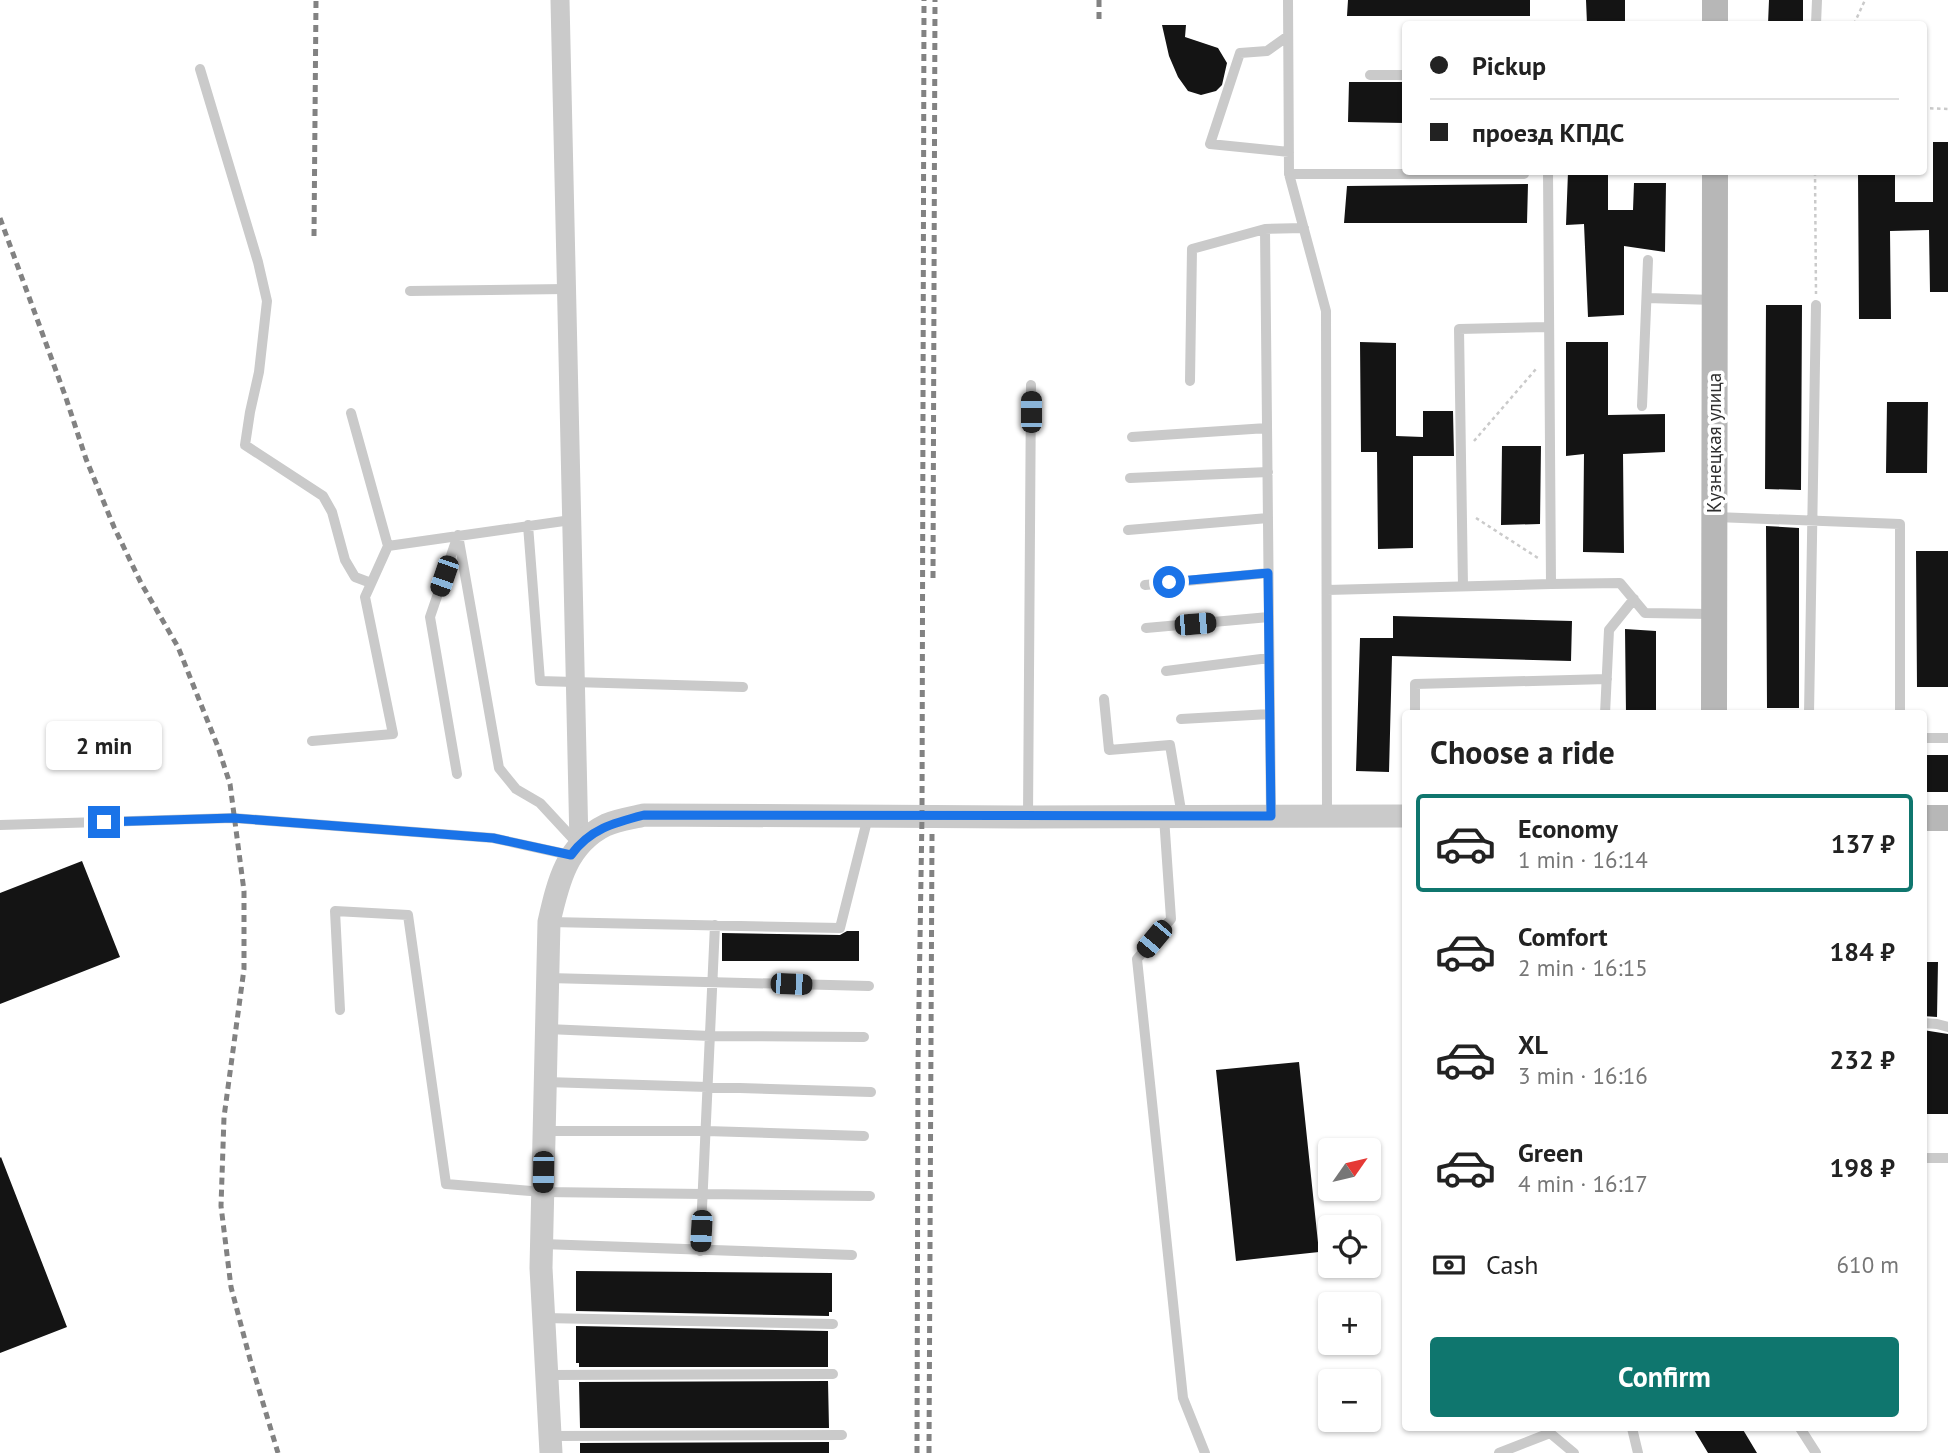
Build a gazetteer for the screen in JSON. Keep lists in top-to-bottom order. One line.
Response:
{"streets":{"main road":["Кузнецкая улица"]},"north":"top right","page":{"banner":["Pickup","проезд КПДС"],"heading":"Choose a ride","bubble":"2 min","list":[{"name":"Economy","note":"1 min · 16:14","value":"137 ₽"},{"name":"Comfort","note":"2 min · 16:15","value":"184 ₽"},{"name":"XL","note":"3 min · 16:16","value":"232 ₽"},{"name":"Green","note":"4 min · 16:17","value":"198 ₽"}],"map_buttons":["+","−"],"pay":["Cash","610 m"],"buttons":"Confirm"}}
